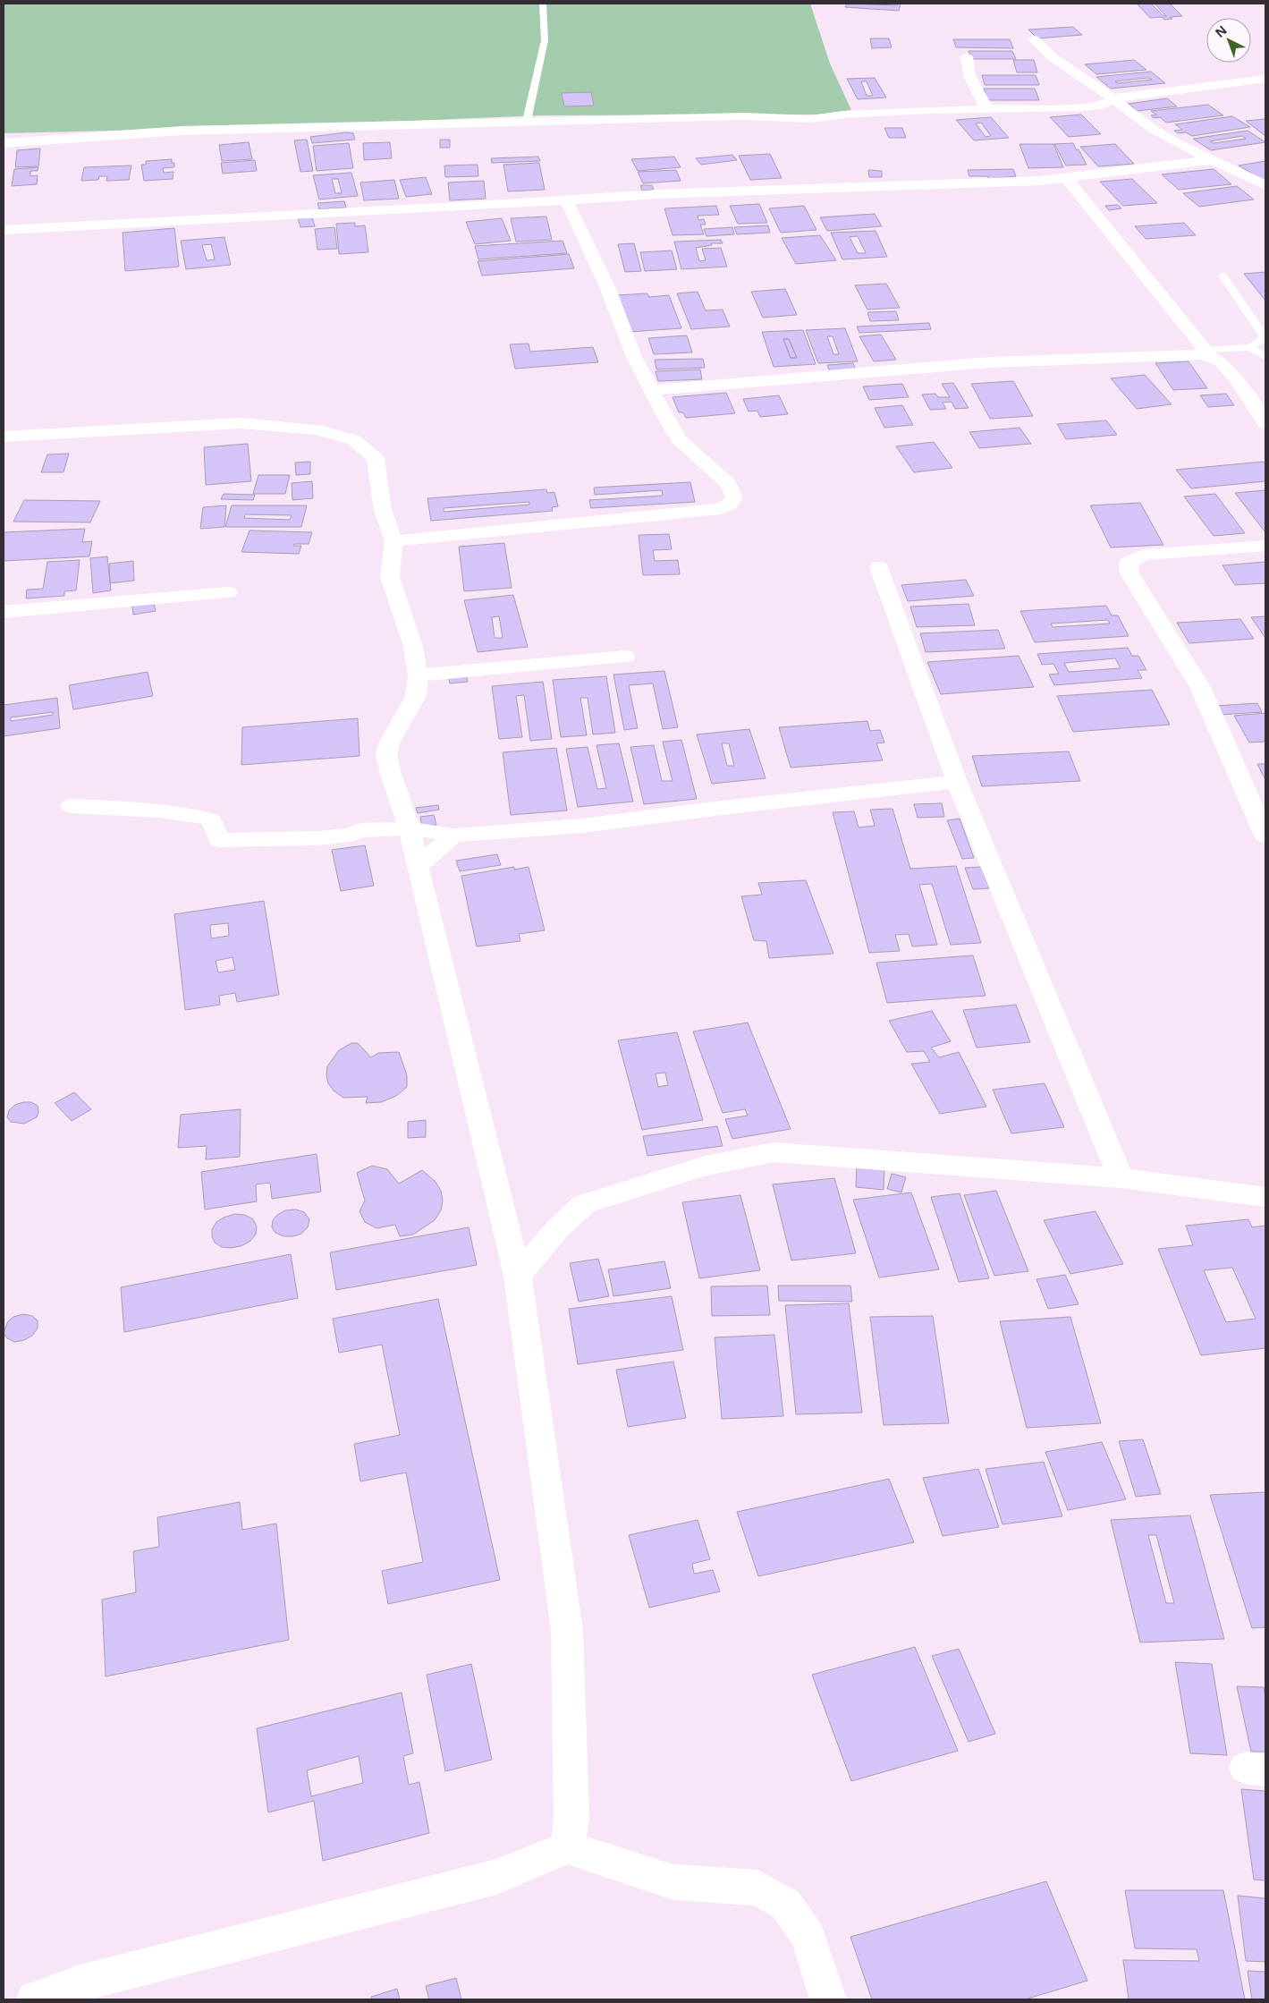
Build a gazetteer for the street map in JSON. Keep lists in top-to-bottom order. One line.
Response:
{"north":"top left"}
